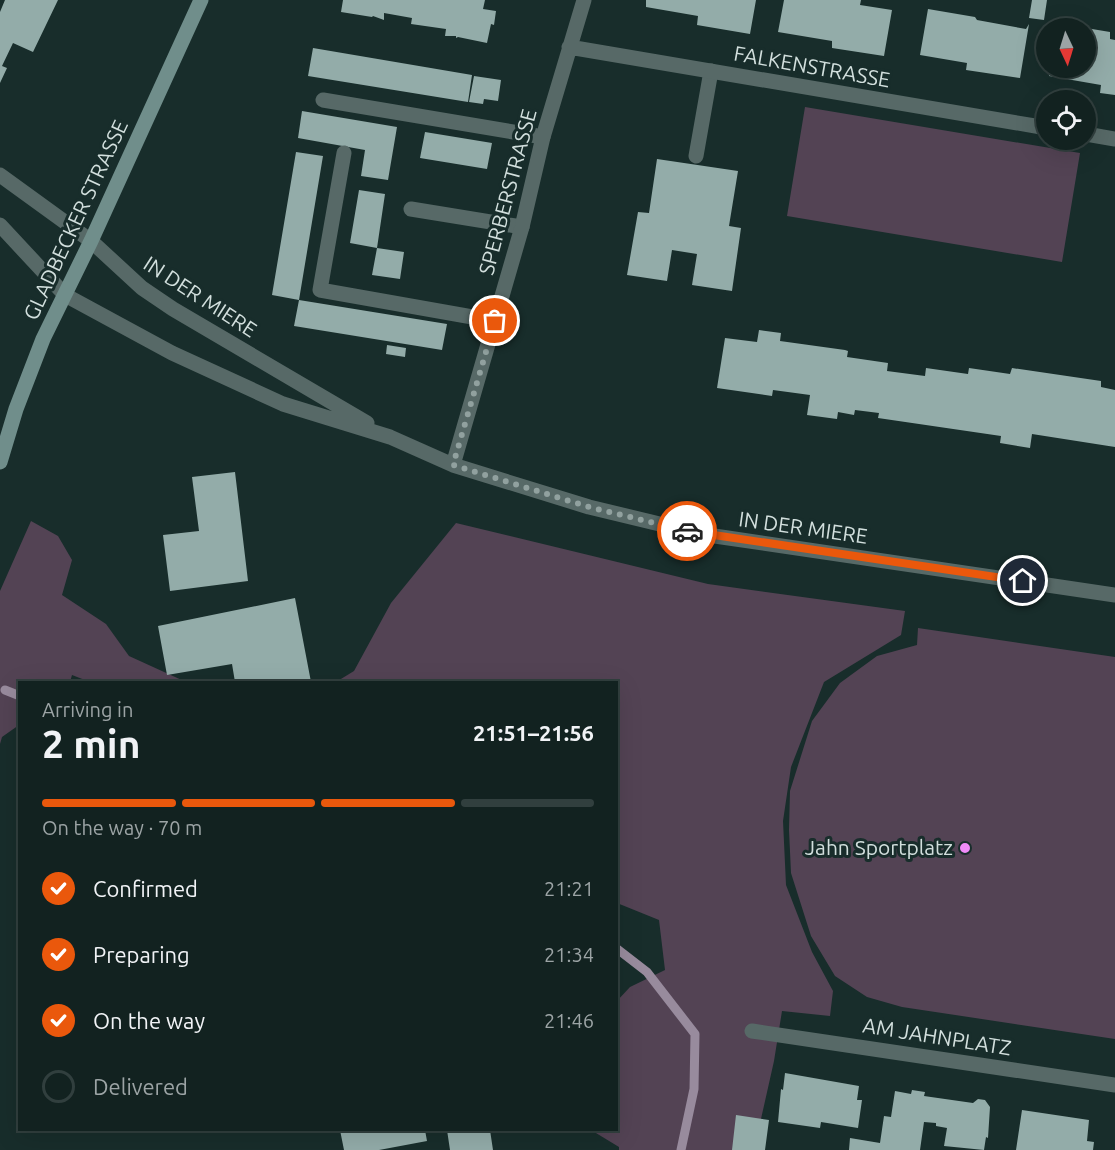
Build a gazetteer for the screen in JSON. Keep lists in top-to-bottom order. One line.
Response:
{"streets":{"main road":["GLADBECKER STRASSE"],"street":["FALKENSTRASSE","SPERBERSTRASSE","IN DER MIERE","AM JAHNPLATZ"]},"crossings":[["FALKENSTRASSE","SPERBERSTRASSE"],["SPERBERSTRASSE","IN DER MIERE"],["GLADBECKER STRASSE","IN DER MIERE"]],"places":["Jahn Sportplatz"],"north":"bottom","page":{"heading":["2 min","Arriving in","21:51–21:56"],"bar":"On the way · 70 m","list":[["Confirmed","21:21"],["Preparing","21:34"],["On the way","21:46"],"Delivered"]}}
